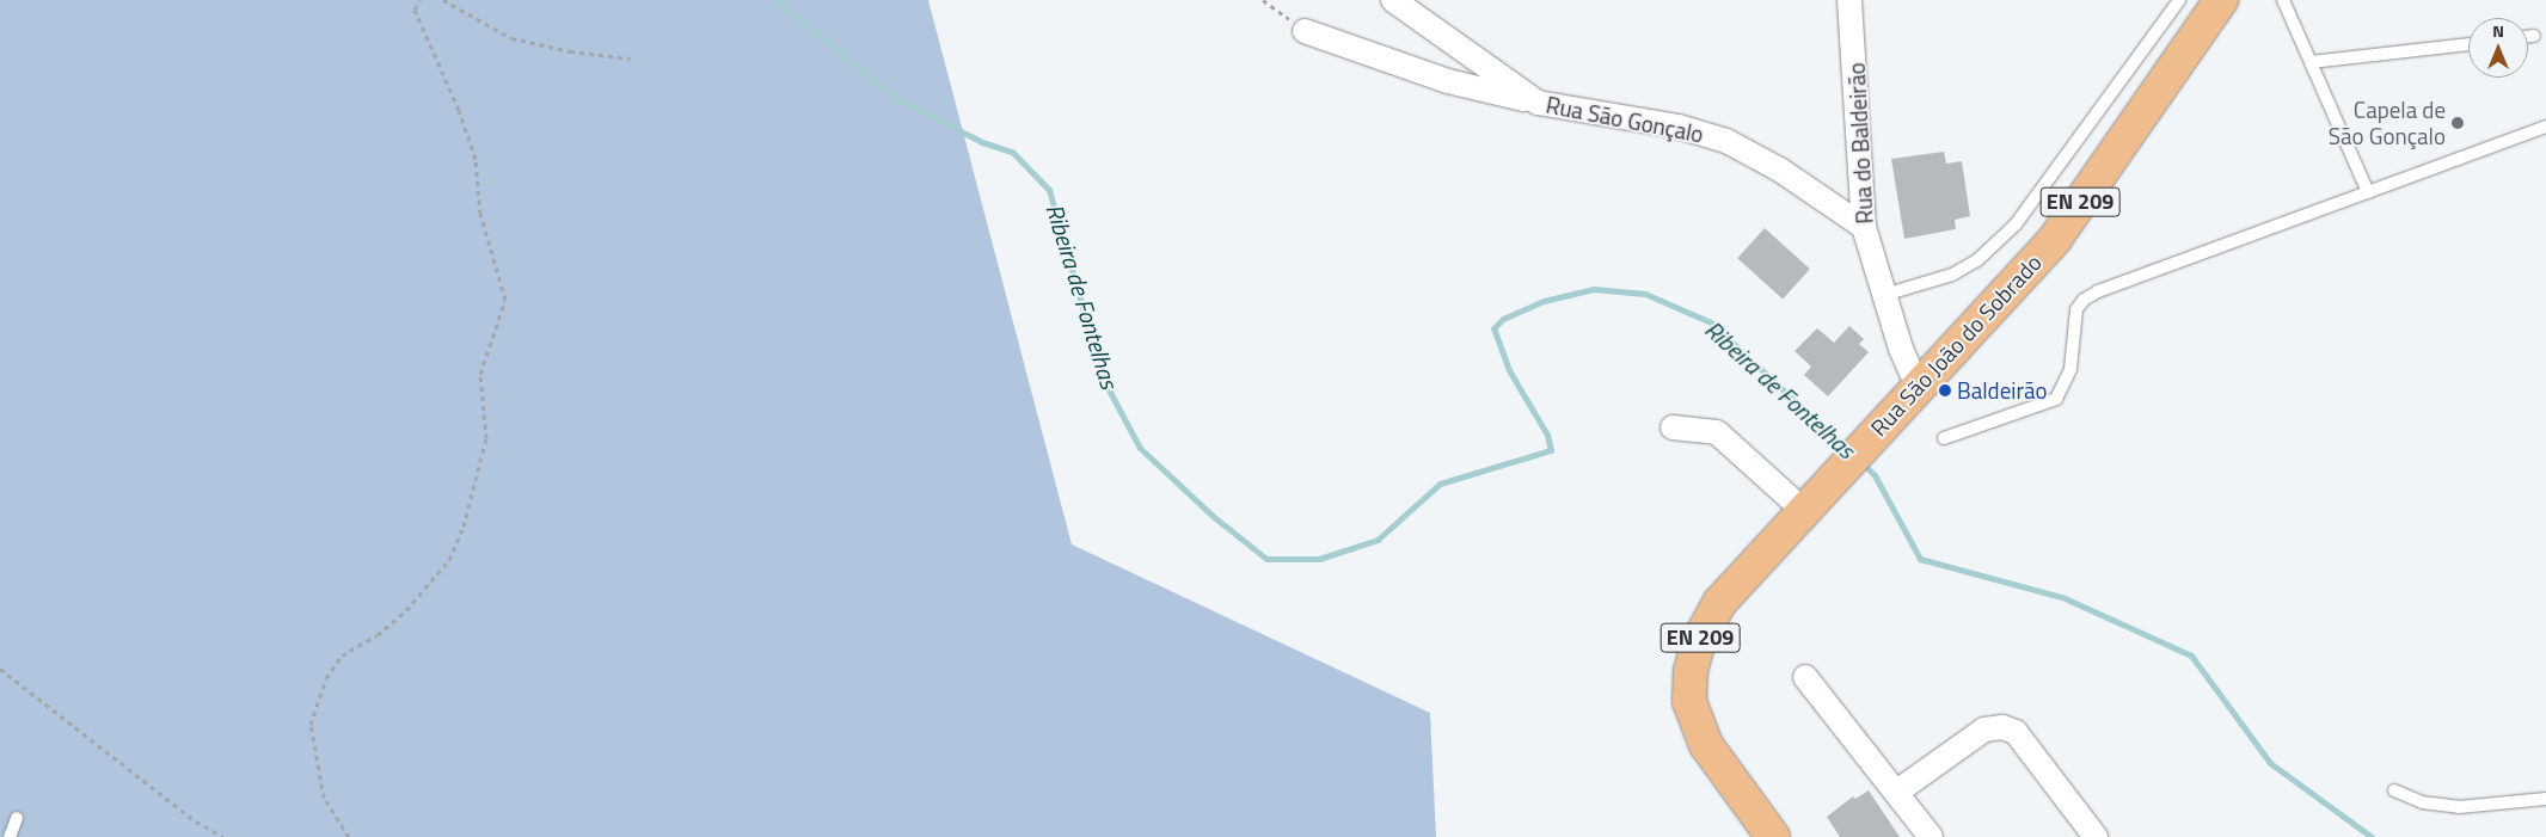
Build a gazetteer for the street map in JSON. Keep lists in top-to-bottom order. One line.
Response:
{"streets":{"main road":["EN 209","Rua São João do Sobrado"],"street":["Rua São Gonçalo","Rua do Baldeirão"]},"crossings":[["Rua São Gonçalo","Rua do Baldeirão"],["Rua do Baldeirão","Rua São João do Sobrado"]],"water":["Ribeira de Fontelhas"],"places":["Capela de São Gonçalo","Baldeirão"],"north":"top"}
